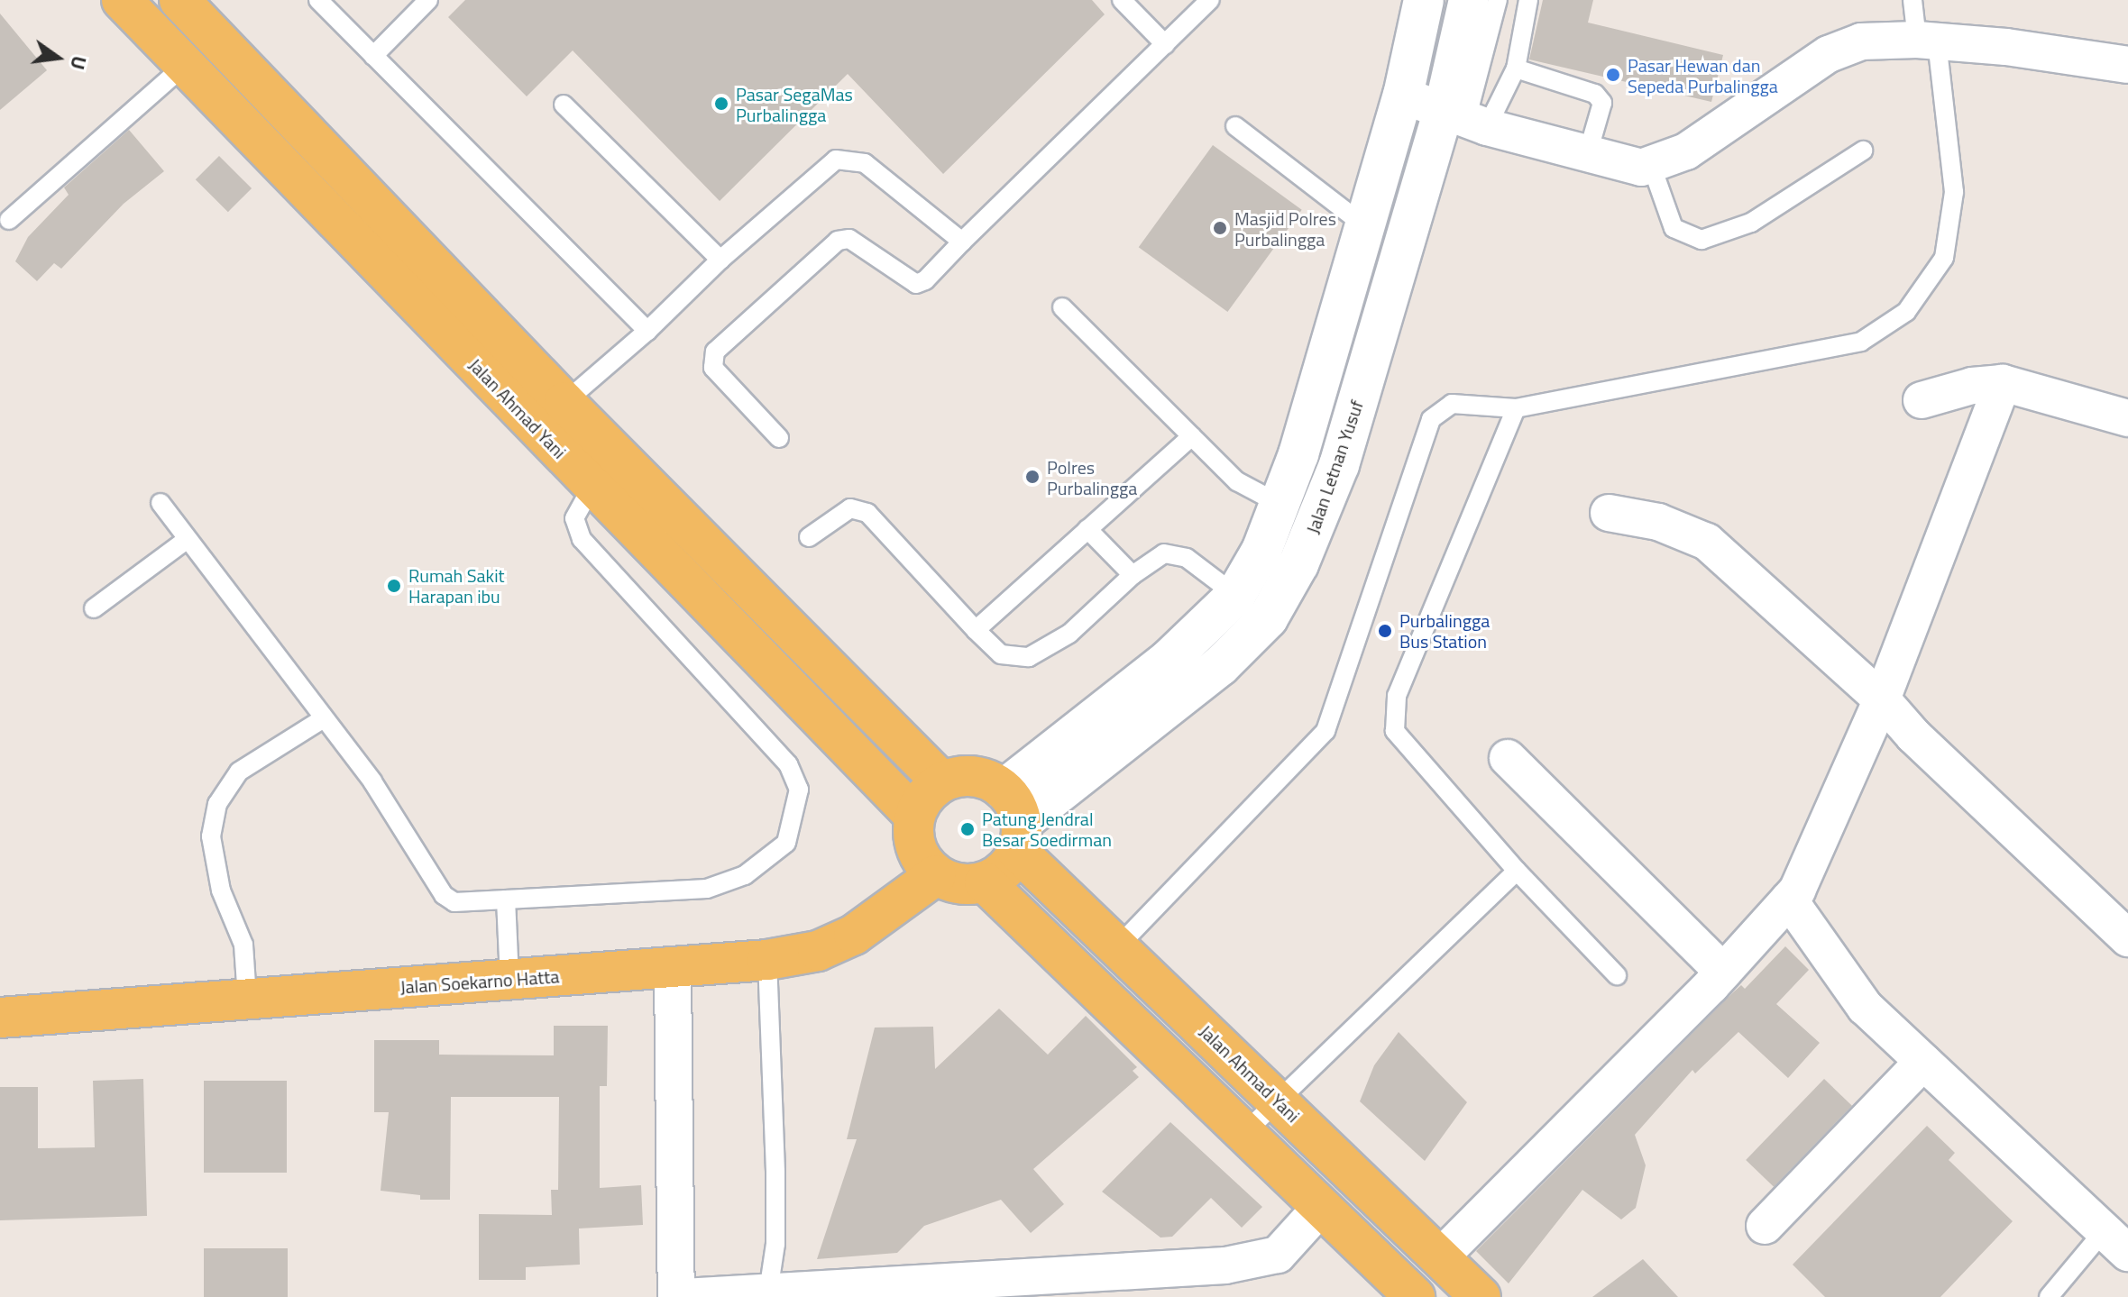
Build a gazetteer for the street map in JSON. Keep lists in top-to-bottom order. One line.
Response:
{"streets":{"main road":["Jalan Ahmad Yani","Jalan Soekarno Hatta"],"street":["Jalan Letnan Yusuf"]},"crossings":[["Jalan Ahmad Yani","Jalan Letnan Yusuf"],["Jalan Ahmad Yani","Jalan Soekarno Hatta"],["Jalan Letnan Yusuf","Jalan Soekarno Hatta"]],"places":["Pasar Hewan dan Sepeda Purbalingga","Pasar SegaMas Purbalingga","Masjid Polres Purbalingga","Polres Purbalingga","Rumah Sakit Harapan ibu","Purbalingga Bus Station","Patung Jendral Besar Soedirman"],"north":"right"}
